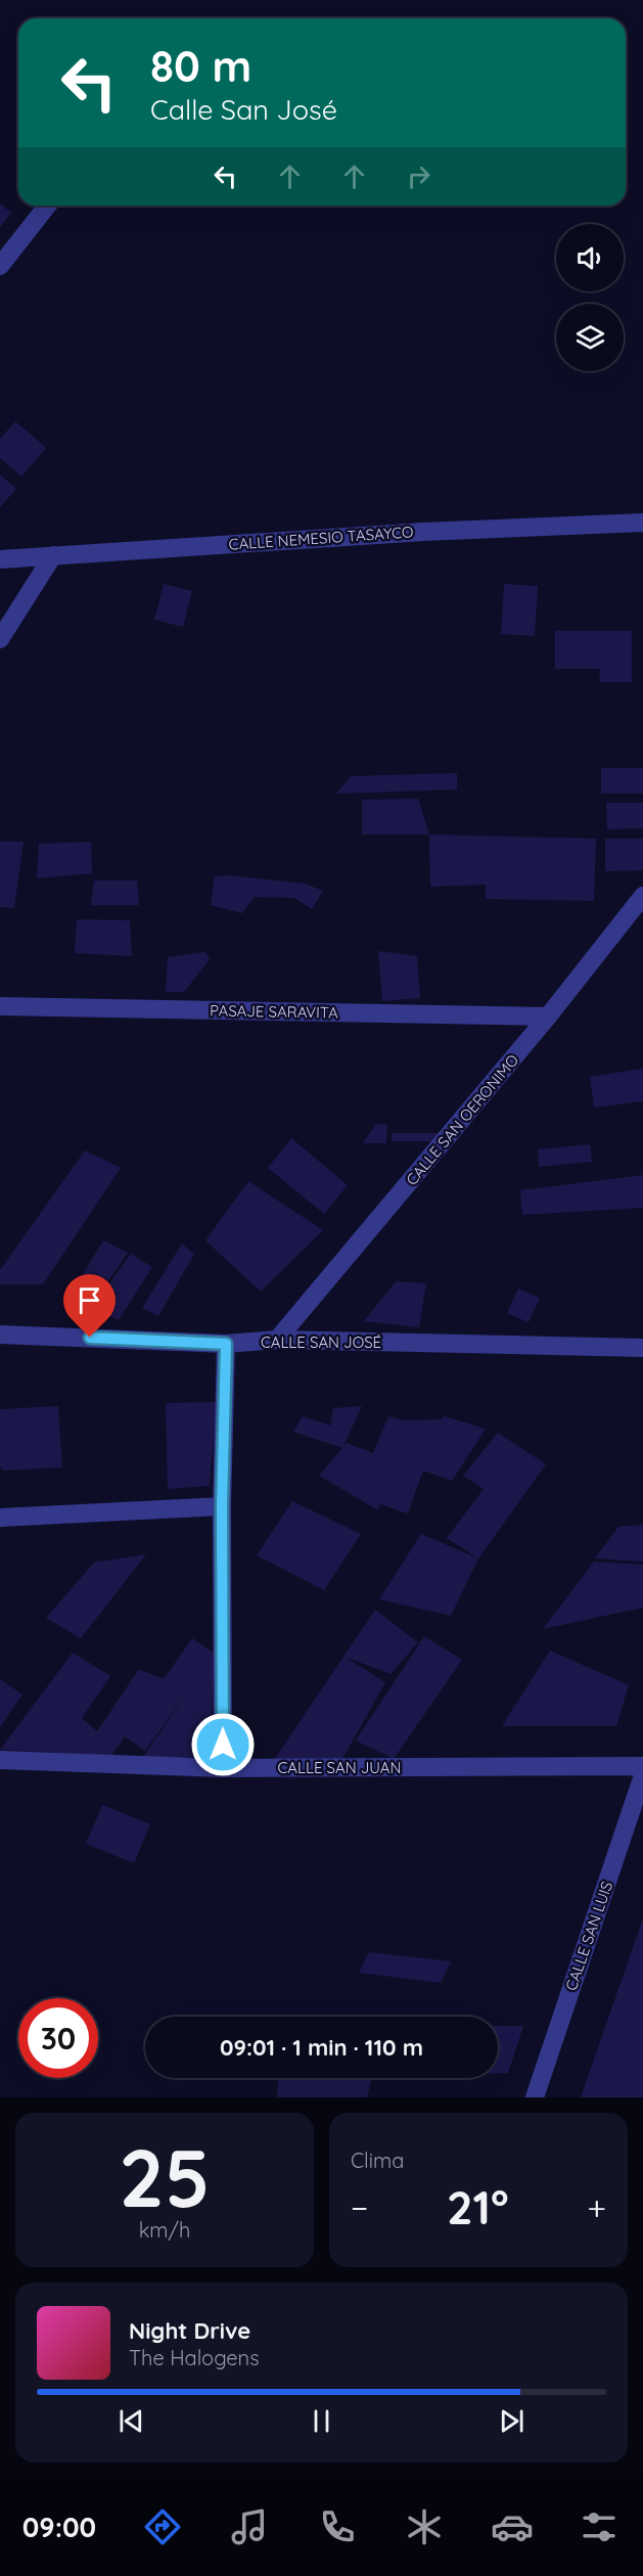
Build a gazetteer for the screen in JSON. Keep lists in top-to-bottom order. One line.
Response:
{"streets":{"street":["CALLE NEMESIO TASAYCO","PASAJE SARAVITA","CALLE SAN OERONIMO","CALLE SAN JOSÉ","CALLE SAN JUAN","CALLE SAN LUIS"]},"crossings":[["PASAJE SARAVITA","CALLE SAN OERONIMO"],["CALLE SAN OERONIMO","CALLE SAN JOSÉ"]],"page":{"turn":["80 m","Calle San José"],"limit":"30","trip":"09:01 · 1 min · 110 m","tile":[["25","km/h"],"Clima"],"heat":["−","21°","+"],"song":["Night Drive","The Halogens"],"tabs":"09:00"}}
